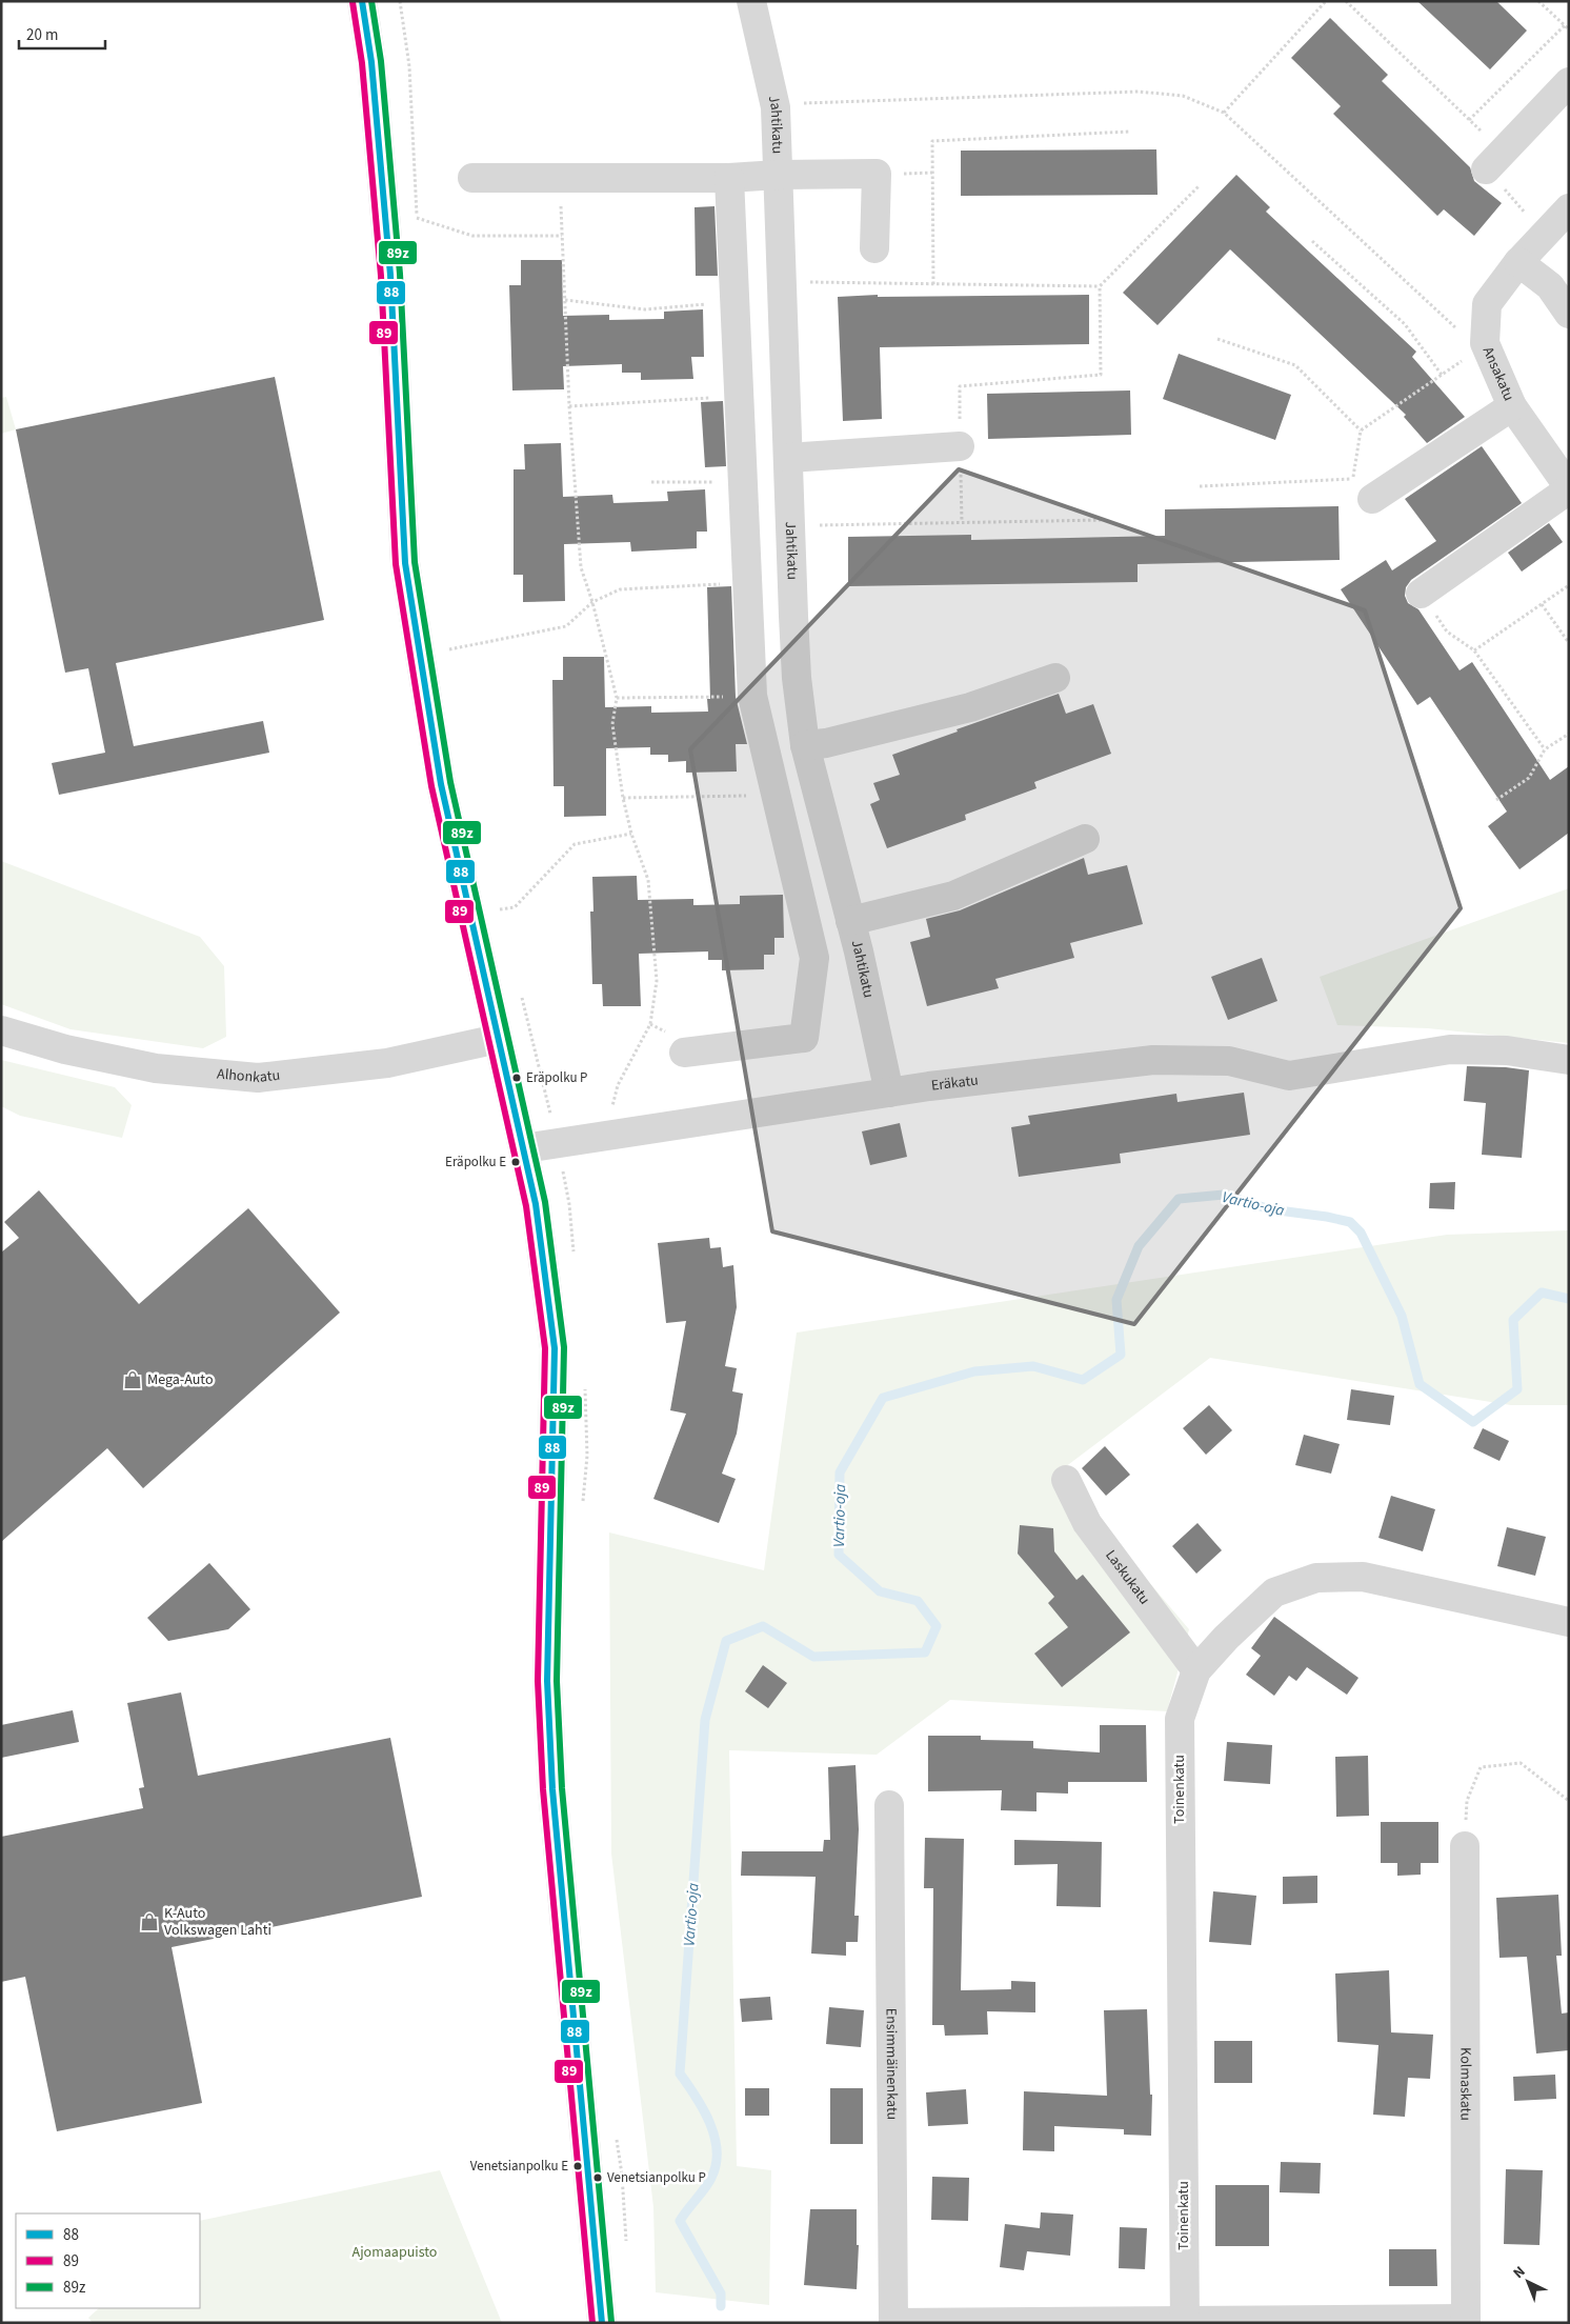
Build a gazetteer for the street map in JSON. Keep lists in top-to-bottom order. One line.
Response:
{"streets":{"street":["Jahtikatu","Ansakatu","Alhonkatu","Eräkatu","Laskukatu","Toinenkatu","Ensimmäinenkatu","Kolmaskatu"]},"crossings":[["Jahtikatu","Eräkatu"],["Laskukatu","Toinenkatu"]],"water":["Vartio-oja"],"parks":["Ajomaapuisto"],"places":{"other":["Eräpolku P","Eräpolku E","Venetsianpolku E","Venetsianpolku P"],"shop":["Mega-Auto","K-Auto Volkswagen Lahti"]},"lines":["transit line 88","transit line 89z","transit line 89"],"legend":["88","89","89z"],"scale_bar":"20 m","north":"top left"}
